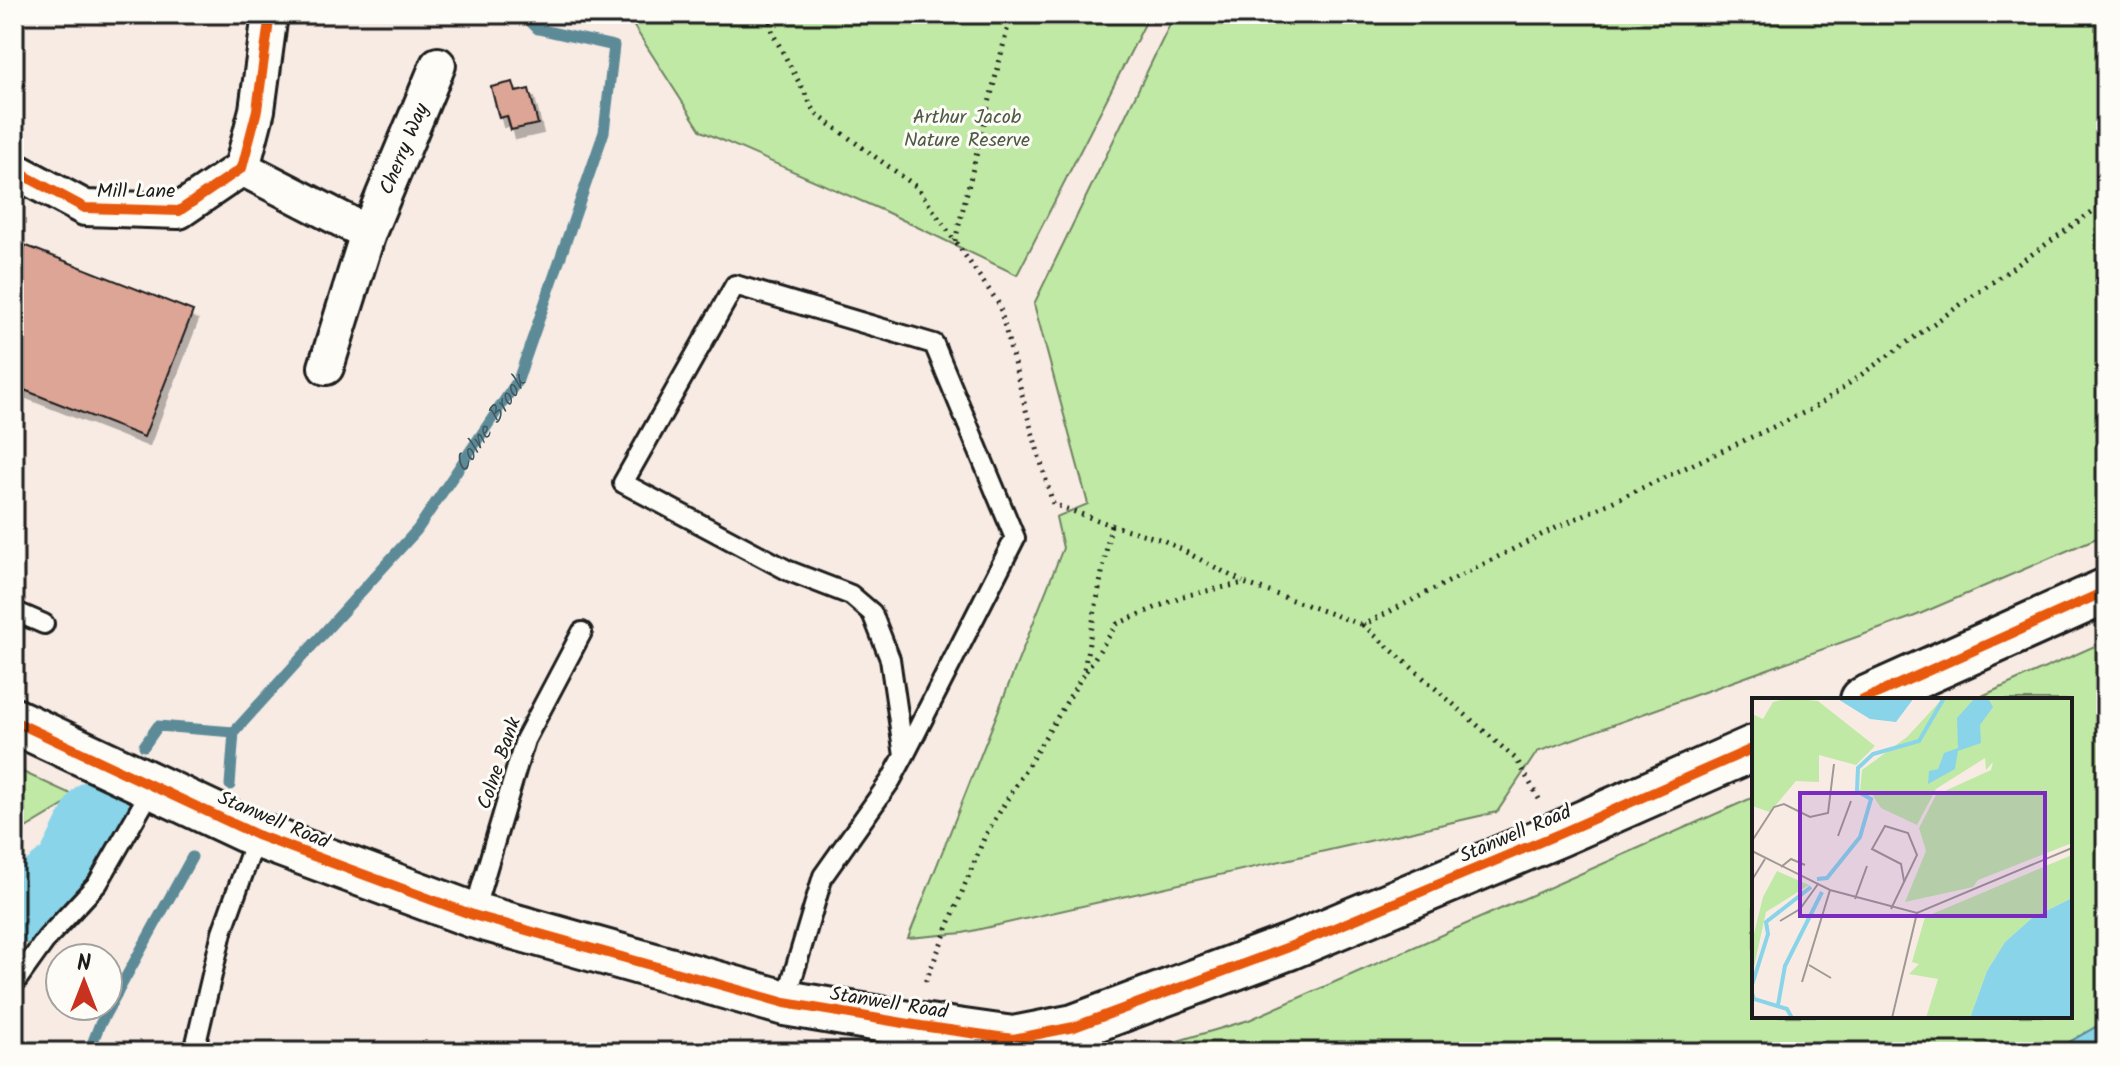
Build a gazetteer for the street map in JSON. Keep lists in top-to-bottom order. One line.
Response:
{"streets":{"street":["Cherry Way","Mill Lane","Stanwell Road"],"lane":["Colne Bank"]},"crossings":[["Colne Bank","Stanwell Road"]],"water":["Colne Brook"],"parks":["Arthur Jacob Nature Reserve"],"north":"top"}
